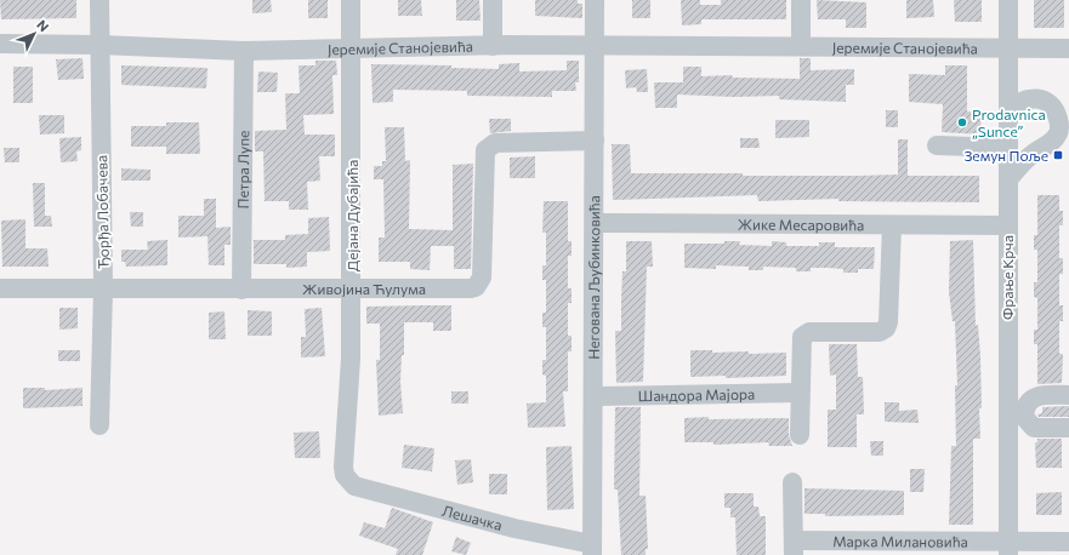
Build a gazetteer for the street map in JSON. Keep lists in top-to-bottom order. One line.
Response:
{"streets":{"street":["Јеремије Станојевића","Петра Лупе","Ђорђа Лобачева","Дејана Дубајића","Жике Месаровића","Негована Љубинковића","Фрање Крча","Живојина Ћулума","Шандора Мајора","Лешачка","Марка Милановића"]},"crossings":[["Јеремије Станојевића","Петра Лупе"],["Јеремије Станојевића","Ђорђа Лобачева"],["Јеремије Станојевића","Дејана Дубајића"],["Јеремије Станојевића","Негована Љубинковића"],["Јеремије Станојевића","Фрање Крча"],["Петра Лупе","Живојина Ћулума"],["Ђорђа Лобачева","Живојина Ћулума"],["Дејана Дубајића","Живојина Ћулума"],["Дејана Дубајића","Лешачка"],["Жике Месаровића","Негована Љубинковића"],["Жике Месаровића","Фрање Крча"],["Негована Љубинковића","Живојина Ћулума"],["Негована Љубинковића","Шандора Мајора"],["Негована Љубинковића","Лешачка"],["Фрање Крча","Марка Милановића"]],"places":{"other":["Prodavnica „Sunce”"],"transit":["Земун Поље"]},"north":"top right"}
